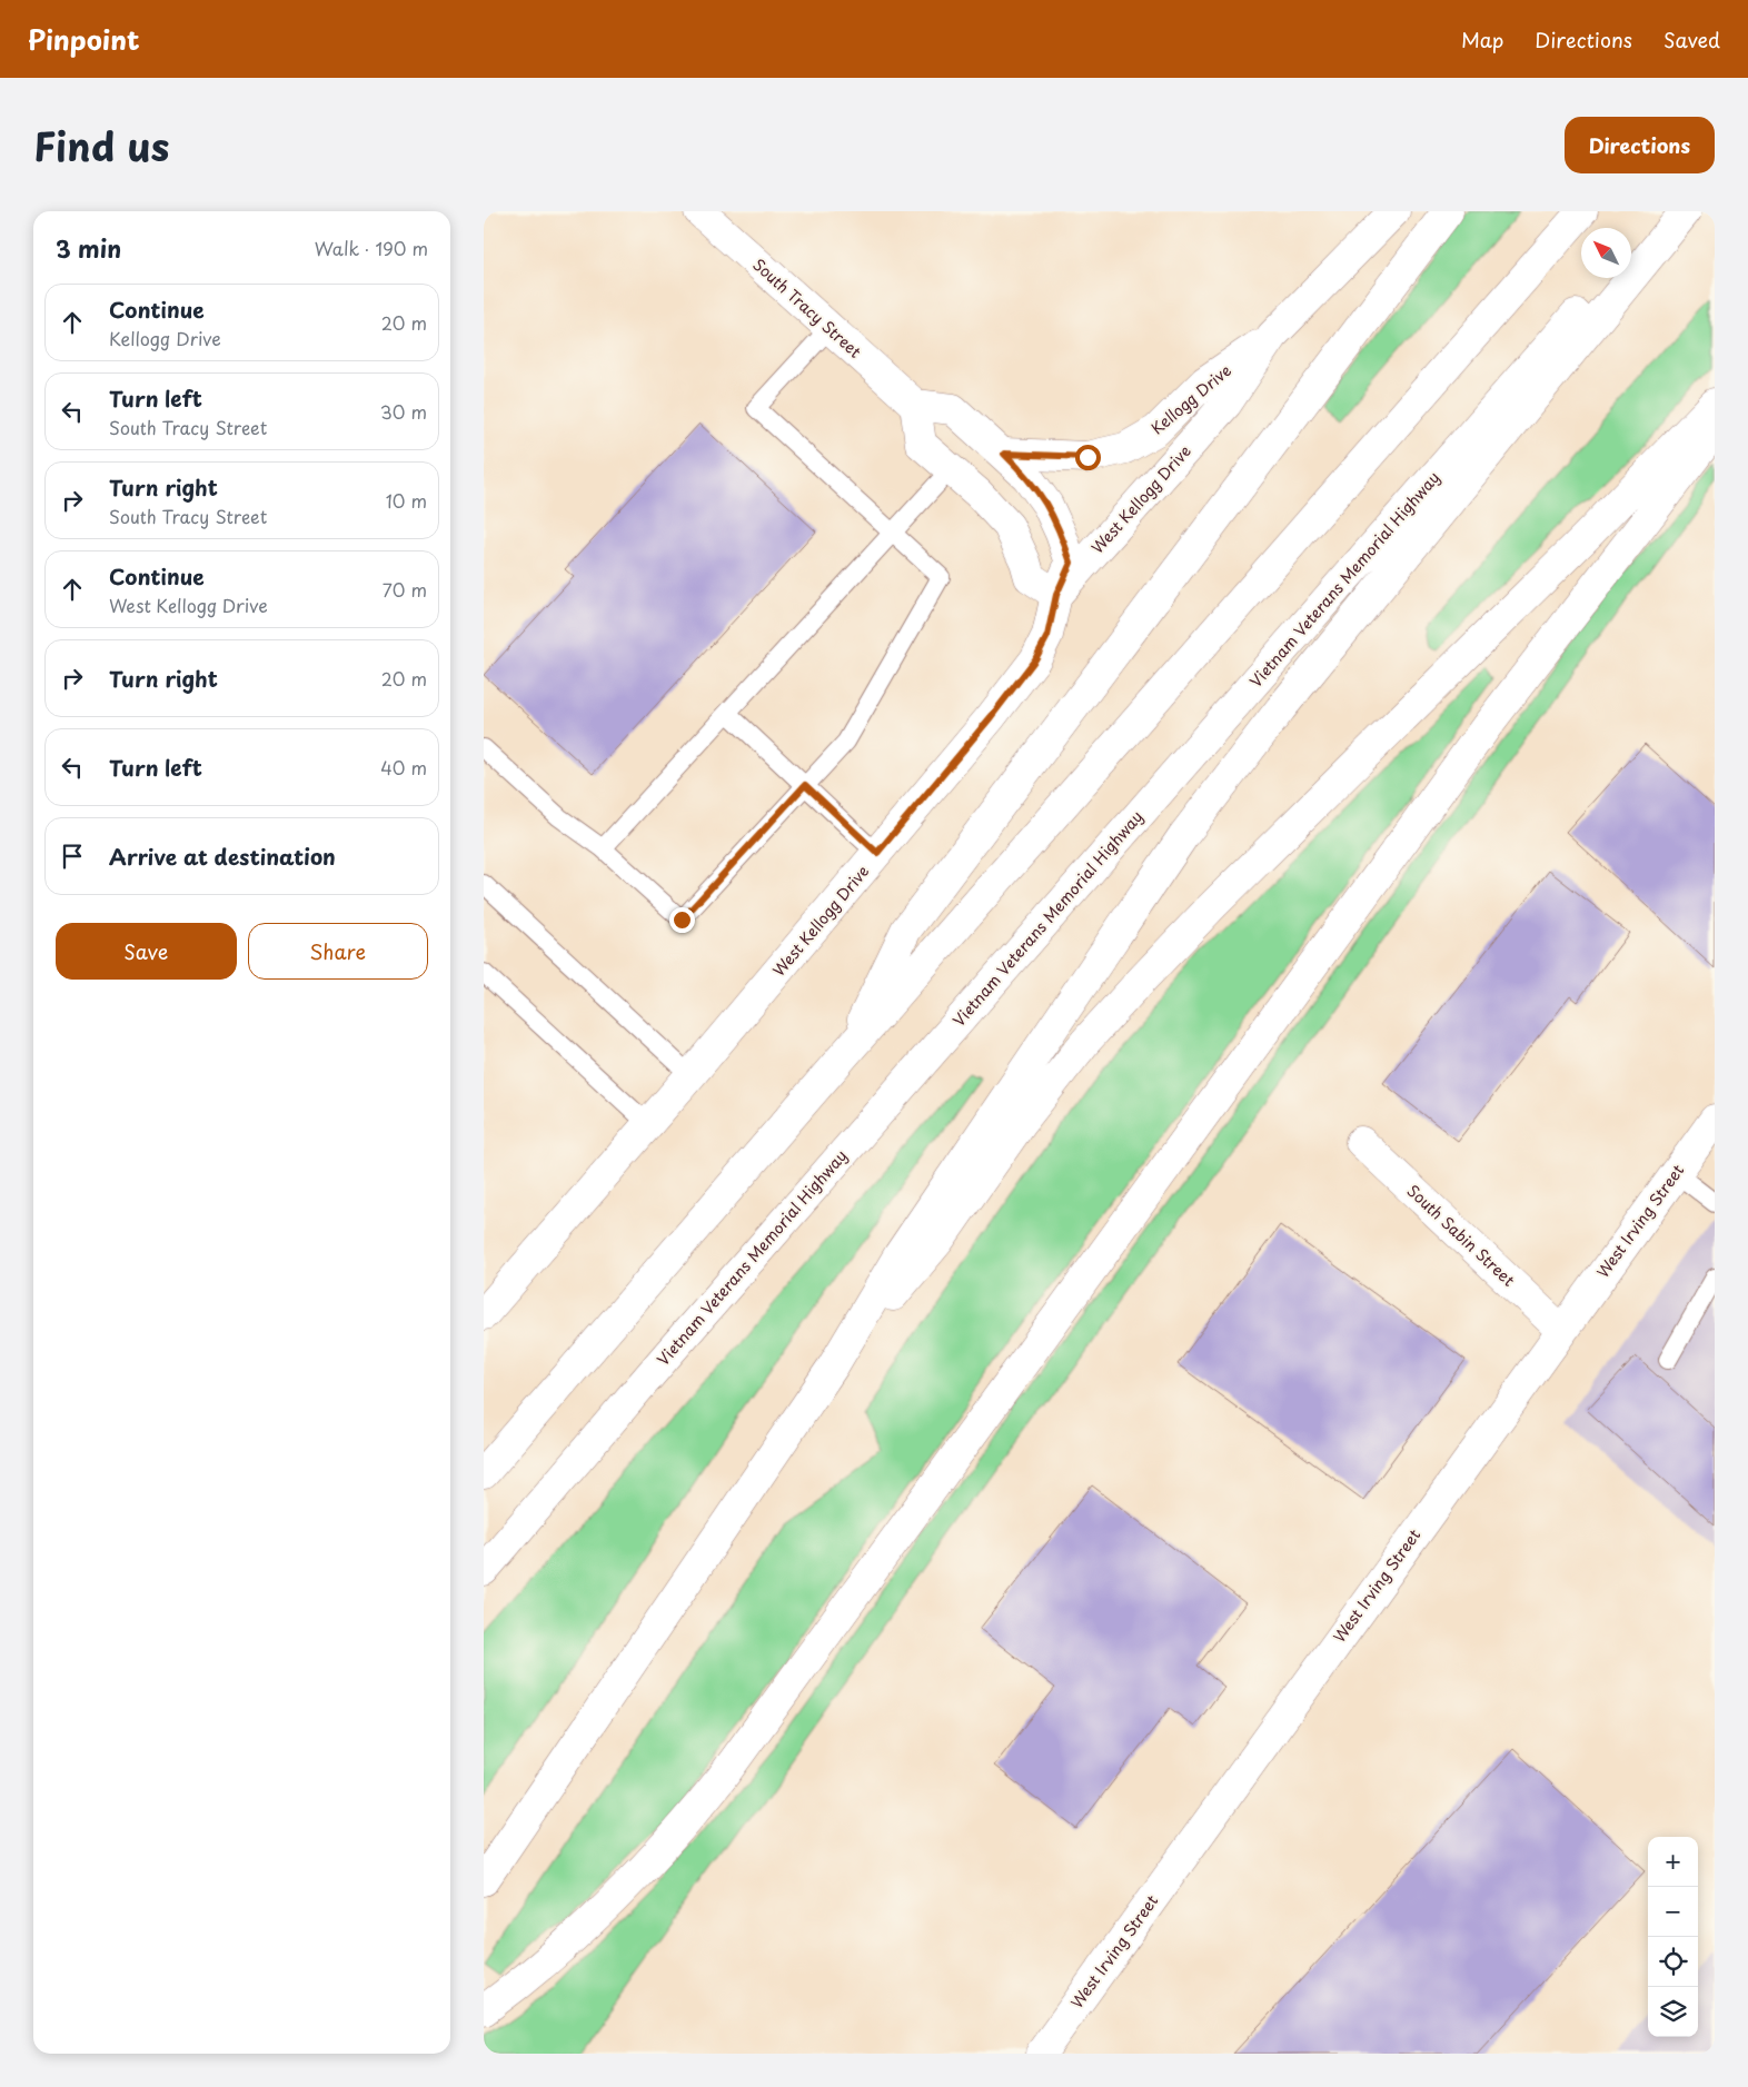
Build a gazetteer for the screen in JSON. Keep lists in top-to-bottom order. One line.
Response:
{"streets":{"main road":["South Tracy Street","Kellogg Drive","West Kellogg Drive","Vietnam Veterans Memorial Highway","West Irving Street","South Sabin Street"]},"crossings":[["Kellogg Drive","West Kellogg Drive"],["West Irving Street","South Sabin Street"]],"north":"top left","page":{"header":"Pinpoint","nav":["Map","Directions","Saved"],"title":"Find us","buttons":["Directions",["Save","Share"]],"heading":["3 min","Walk · 190 m"],"list":[["Continue","Kellogg Drive","20 m"],["Turn left","South Tracy Street","30 m"],["Turn right","South Tracy Street","10 m"],["Continue","West Kellogg Drive","70 m"],["Turn right","20 m"],["Turn left","40 m"],"Arrive at destination"],"map_buttons":["+","−"]}}
